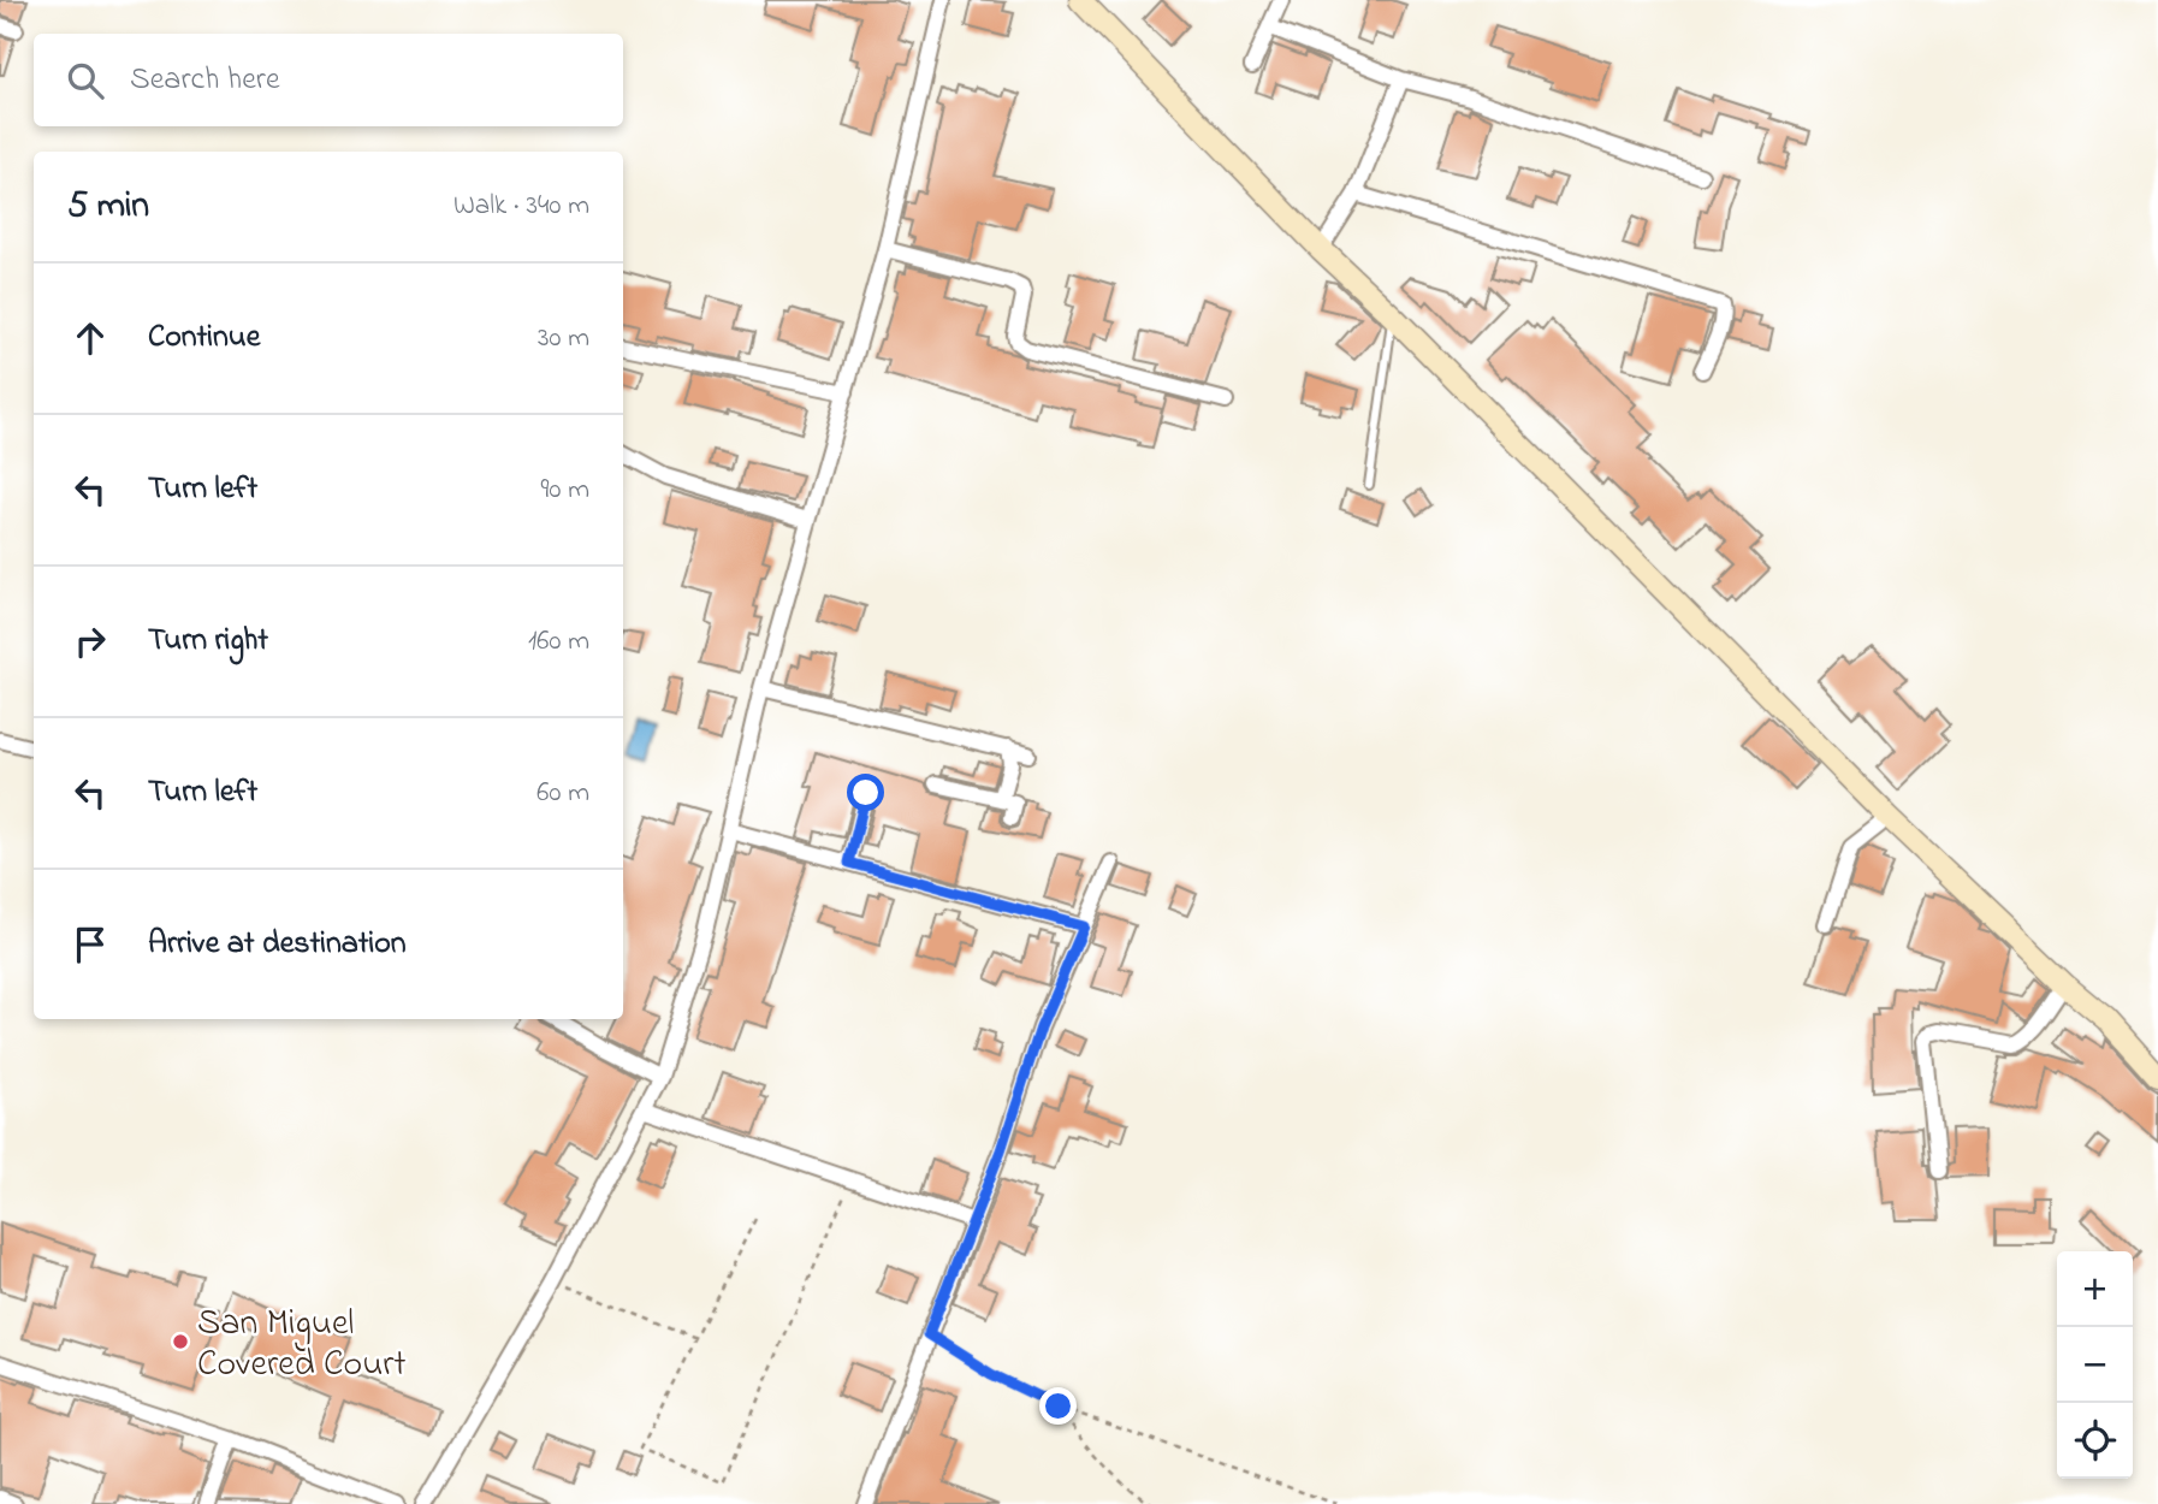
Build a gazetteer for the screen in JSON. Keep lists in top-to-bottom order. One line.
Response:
{"places":["San Miguel Covered Court"],"page":{"search":"Search here","heading":["5 min","Walk · 340 m"],"list":[["Continue","30 m"],["Turn left","90 m"],["Turn right","160 m"],["Turn left","60 m"],"Arrive at destination"],"map_buttons":["+","−"]}}
